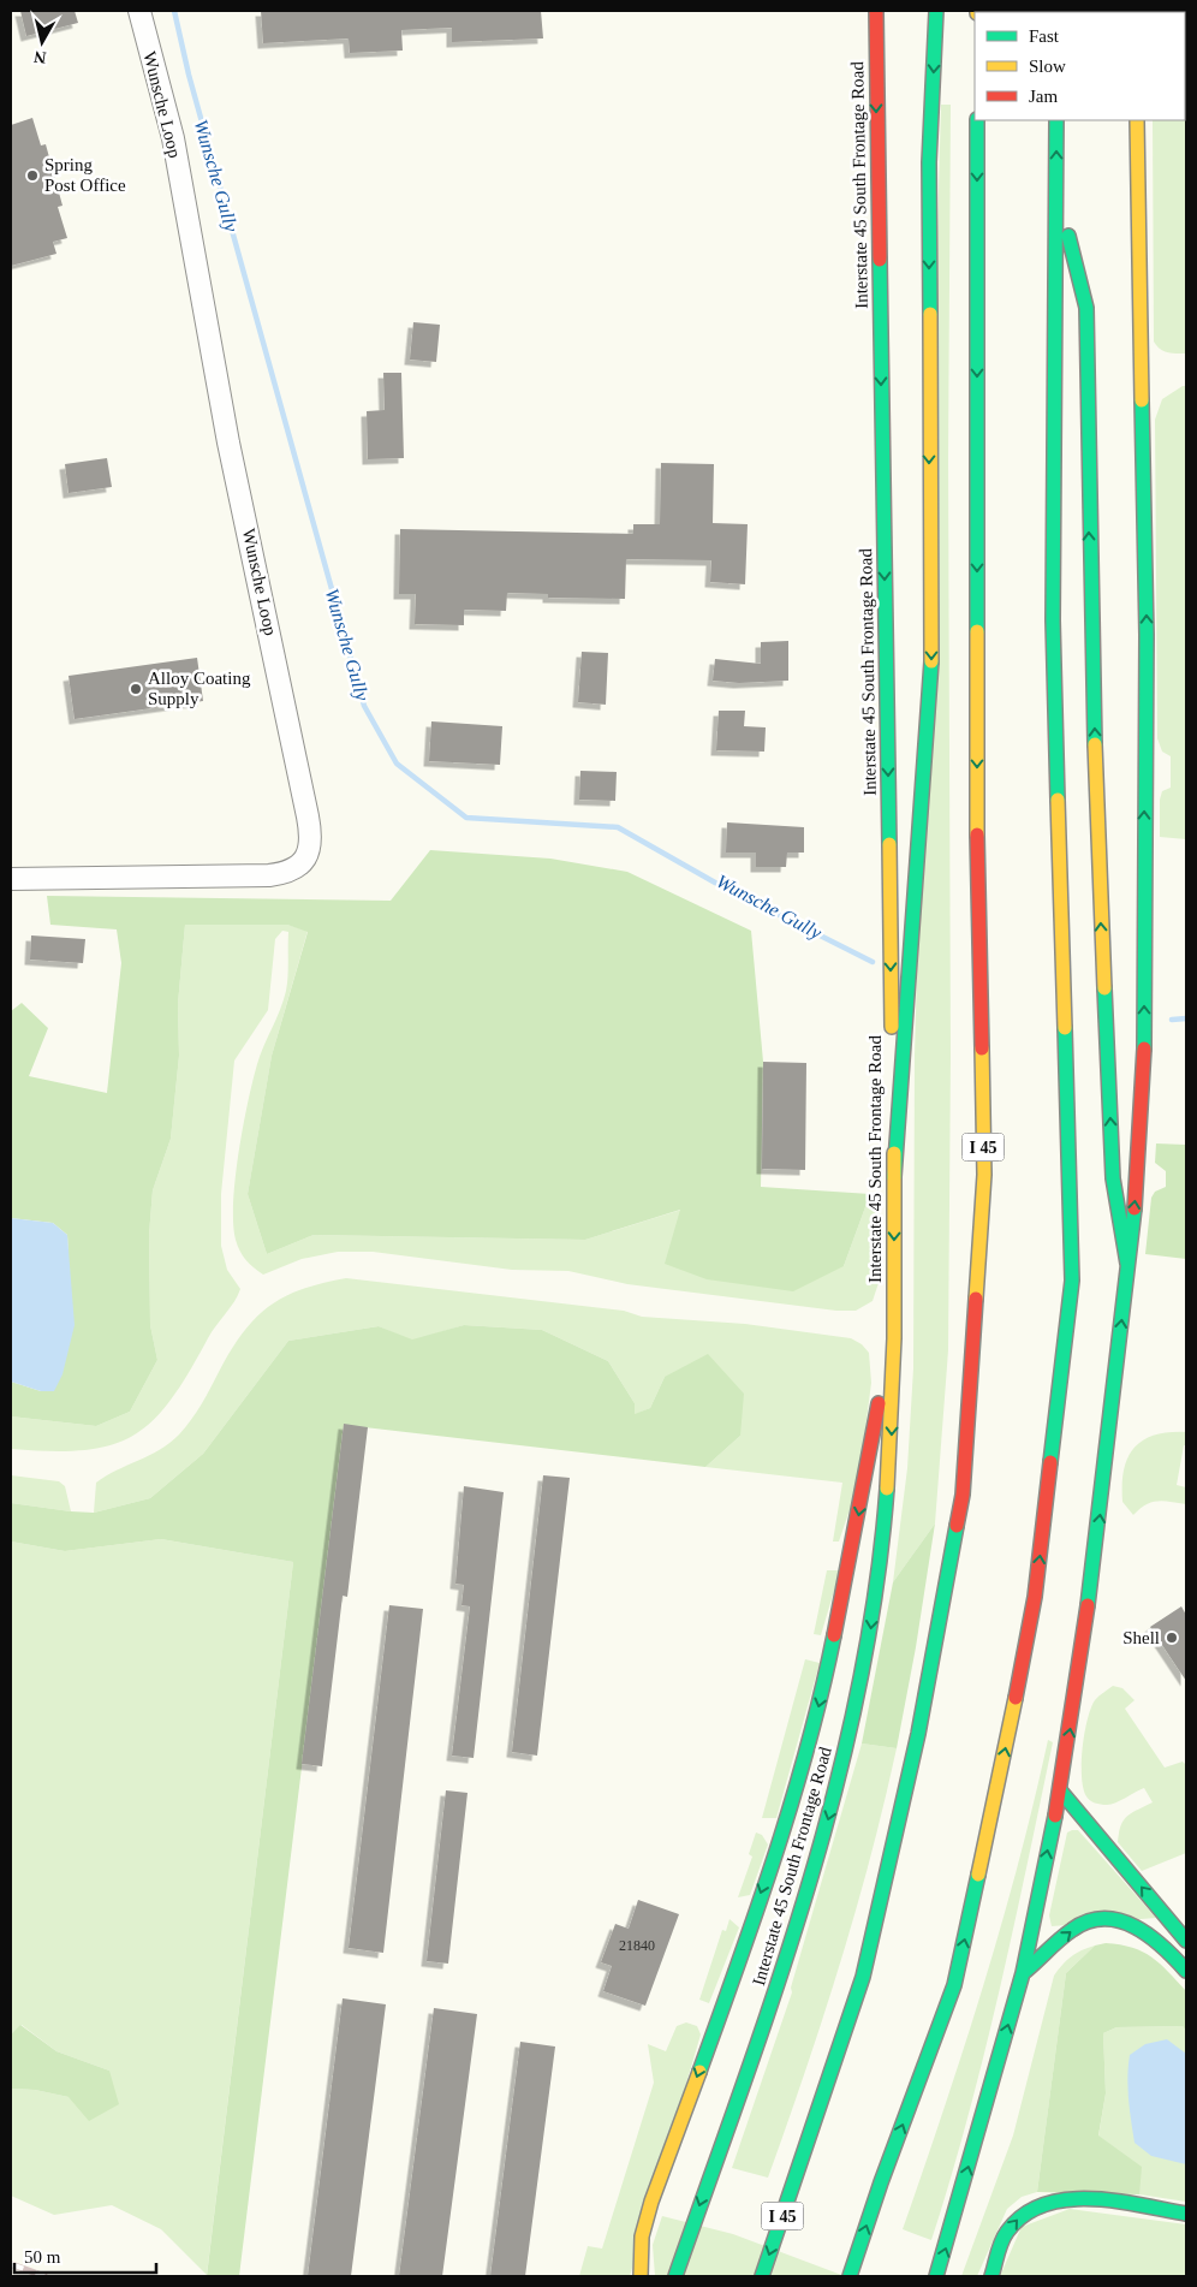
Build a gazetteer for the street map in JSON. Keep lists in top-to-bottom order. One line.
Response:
{"streets":{"main road":["Interstate 45 South Frontage Road","I 45"],"street":["Wunsche Loop"]},"water":["Wunsche Gully"],"places":["Spring Post Office","Alloy Coating Supply","Shell"],"house_numbers":["21840"],"legend":["Fast","Slow","Jam"],"scale_bar":"50 m","north":"bottom"}
